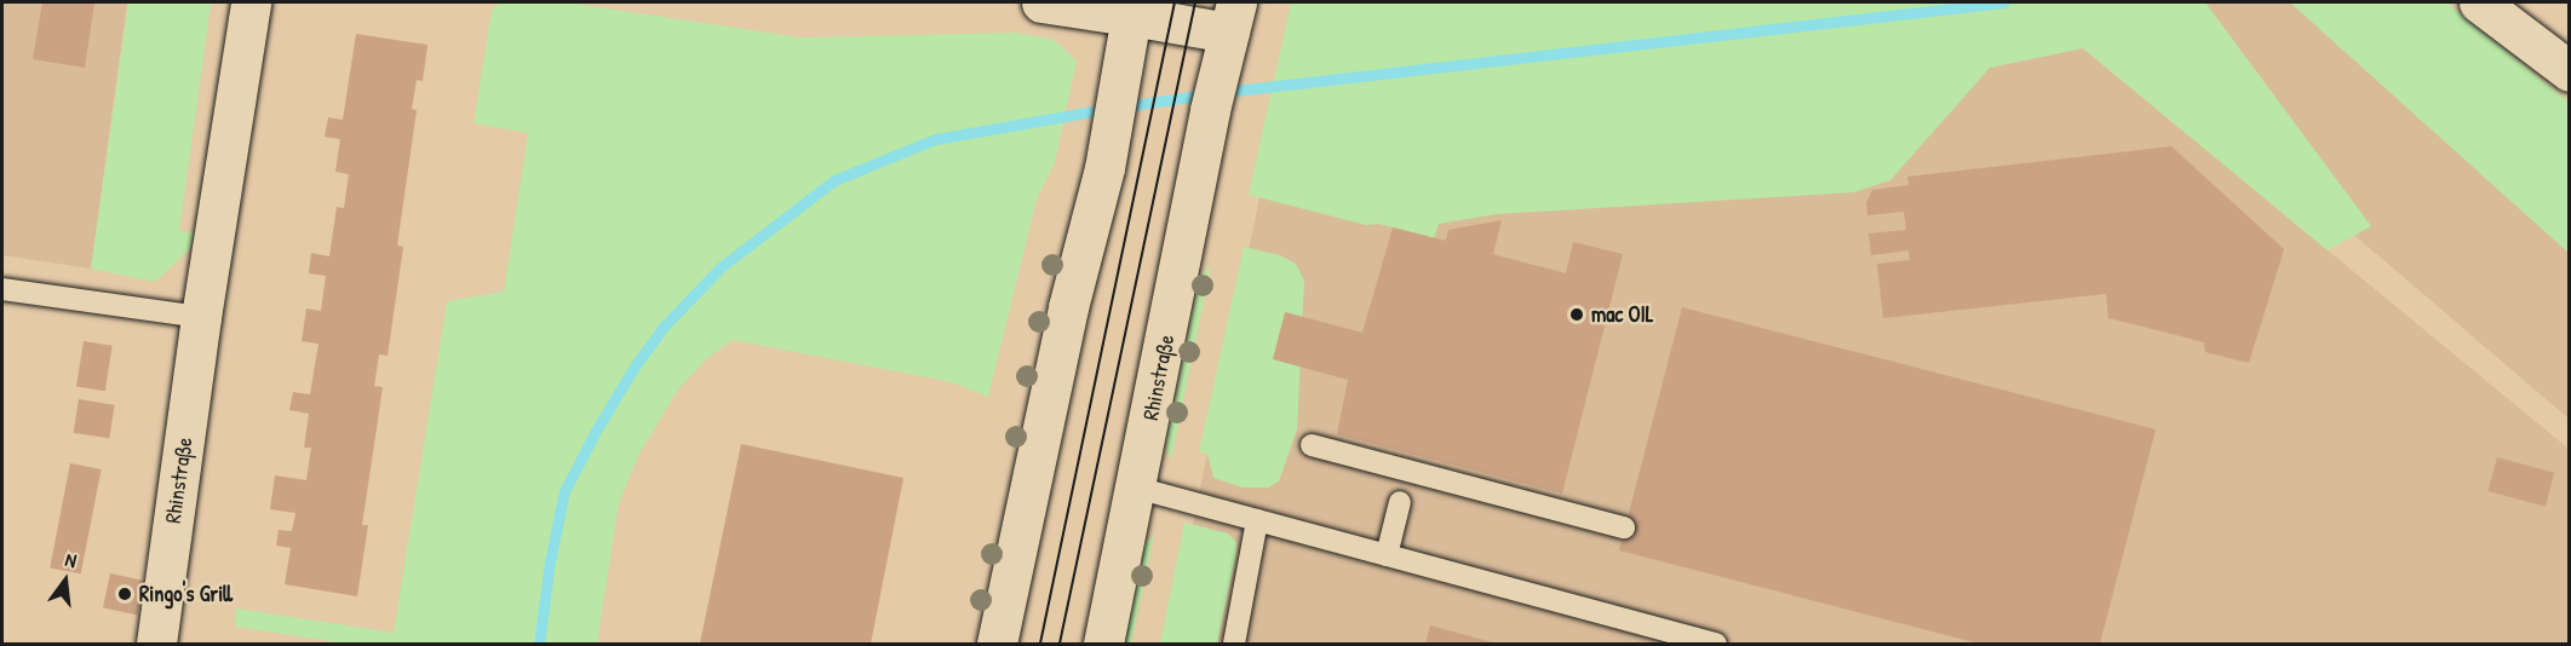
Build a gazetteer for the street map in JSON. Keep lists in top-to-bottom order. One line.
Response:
{"streets":{"main road":["Rhinstraße"]},"places":["mac OIL","Ringo's Grill"],"north":"top"}
